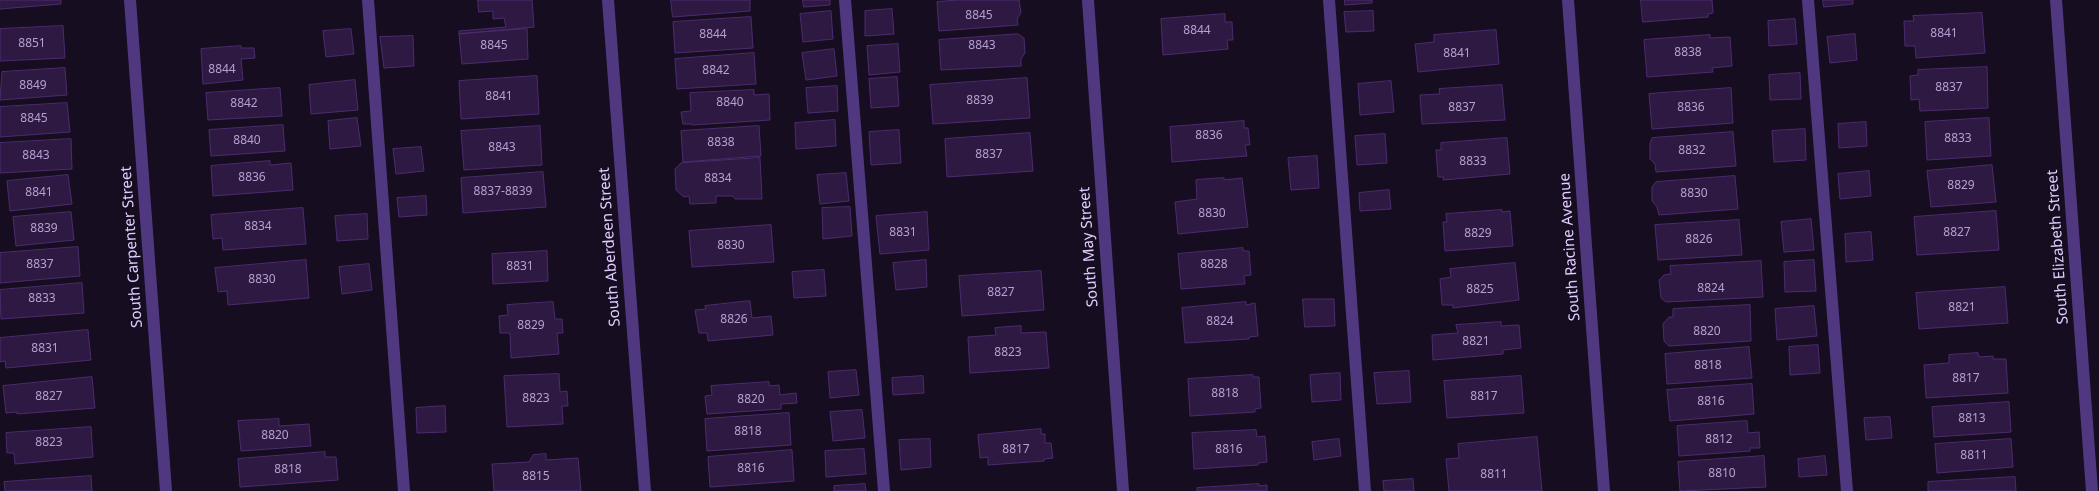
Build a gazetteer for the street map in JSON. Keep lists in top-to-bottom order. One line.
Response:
{"streets":{"street":["South Carpenter Street","South Aberdeen Street","South May Street","South Racine Avenue","South Elizabeth Street"]},"house_numbers":["8845","8844","8841","8844","8851","8845","8843","8838","8841","8844","8842","8849","8837","8841","8839","8840","8842","8837","8836","8845","8836","8833","8840","8838","8843","8832","8837","8843","8833","8836","8834","8829","8837-8839","8841","8830","8830","8834","8839","8831","8827","8829","8826","8830","8837","8828","8831","8830","8824","8825","8827","8833","8821","8826","8824","8829","8820","8821","8831","8823","8818","8817","8818","8827","8817","8823","8820","8816","8813","8818","8820","8812","8823","8817","8816","8811","8816","8818","8810","8811","8815"]}
